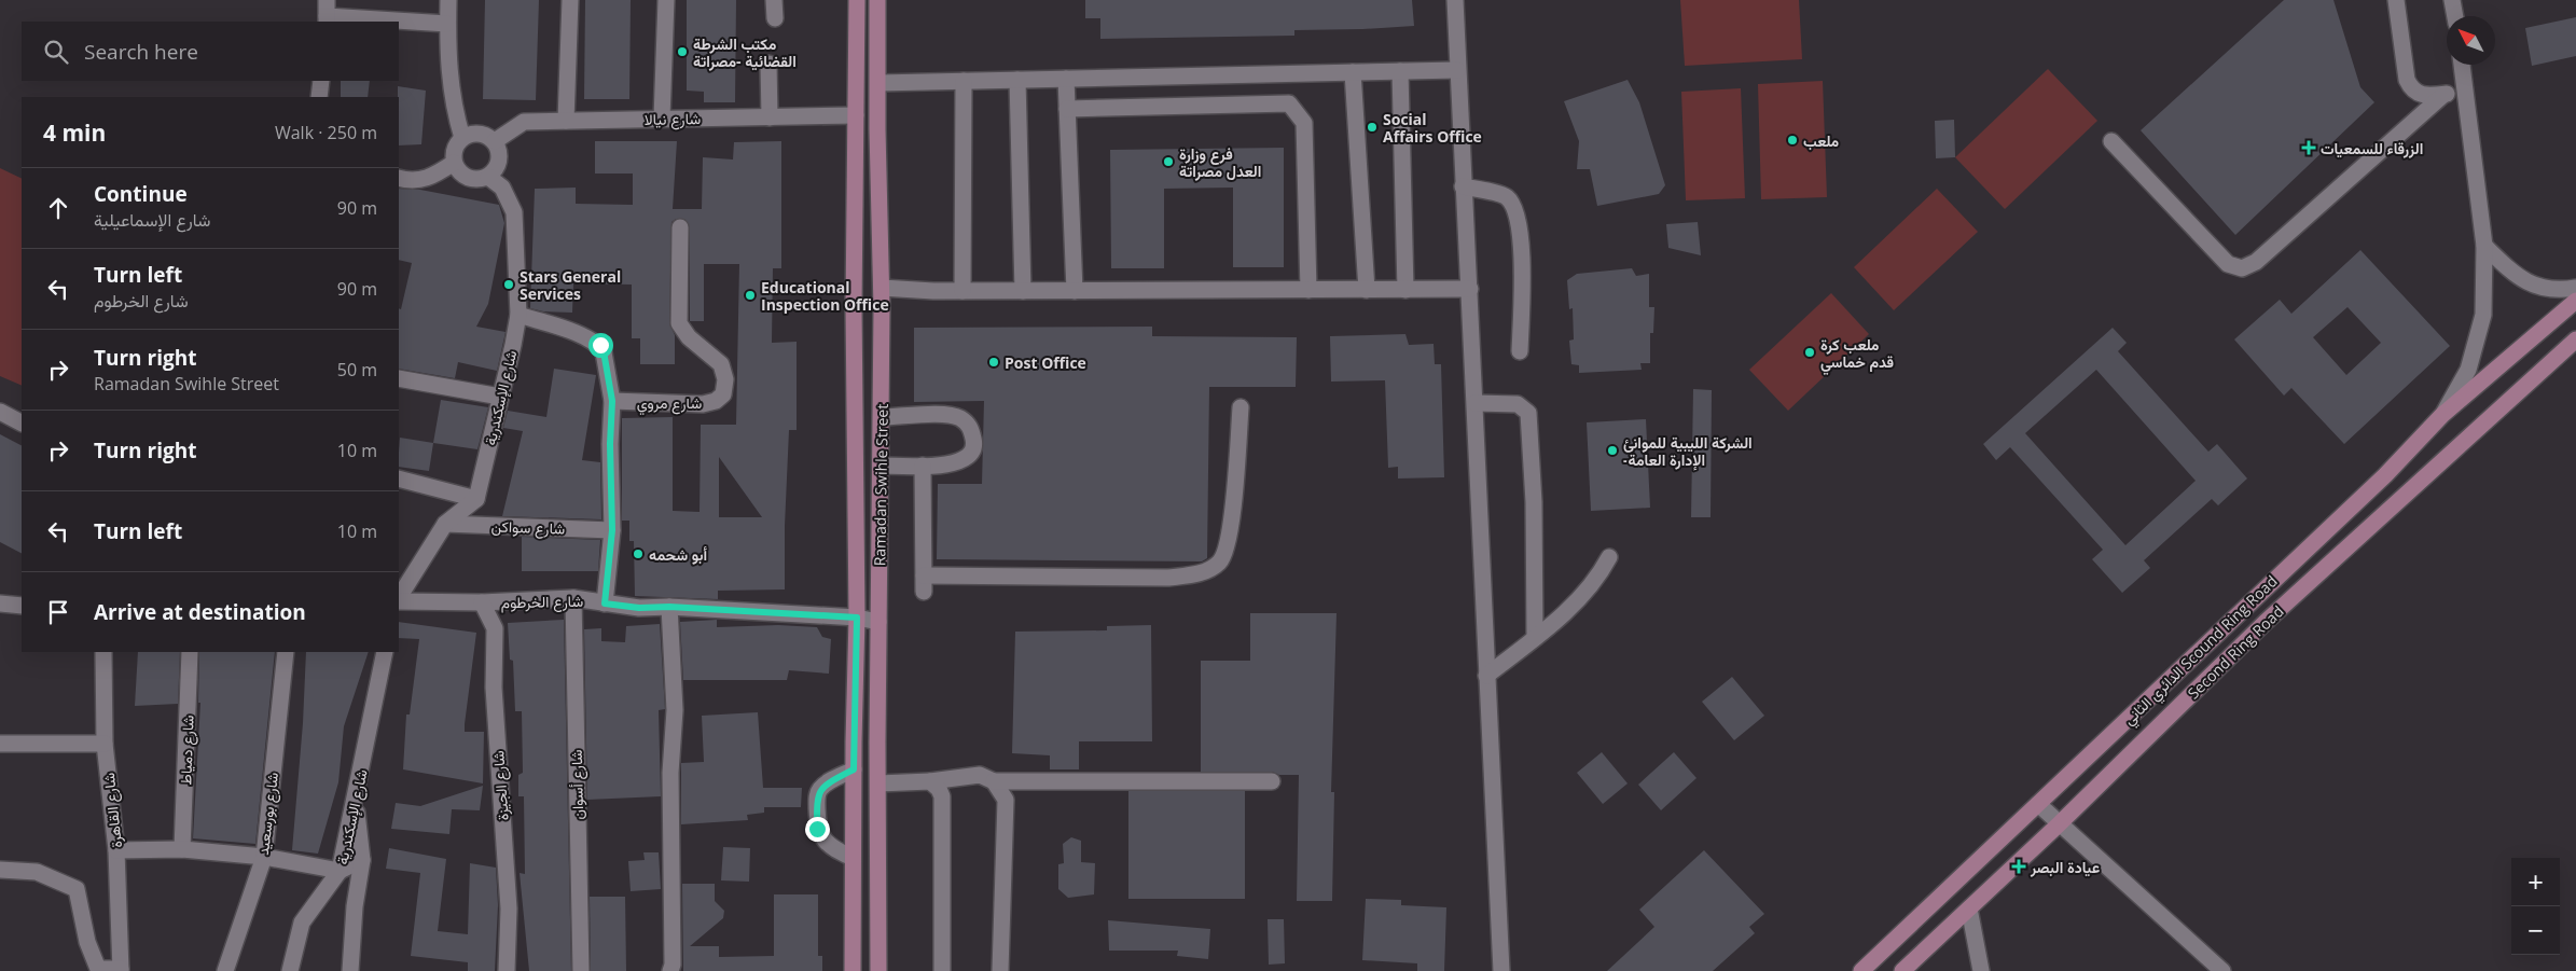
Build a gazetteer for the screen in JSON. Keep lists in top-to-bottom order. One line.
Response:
{"streets":{"main road":["Ramadan Swihle Street","الدائري الثاني Scound Ring Road","Second Ring Road"],"street":["شارع نيالا","شارع الإسكندرية","شارع مروي","شارع سواكن","شارع الخرطوم","شارع دمياط","شارع أسوان","شارع الجيزة","شارع القاهرة","شارع بورسعيد"]},"crossings":[["شارع نيالا","شارع الإسكندرية"],["شارع نيالا","Ramadan Swihle Street"],["Ramadan Swihle Street","شارع الخرطوم"],["شارع الخرطوم","شارع أسوان"],["شارع الخرطوم","شارع الجيزة"]],"places":{"other":["مكتب الشرطة القضائية -مصراتة","Social Affairs Office","ملعب","فرع وزارة العدل مصراتة","Stars General Services","Educational Inspection Office","ملعب كرة قدم خماسي","Post Office","الشركة الليبية للموانئ -الإدارة العامة","أبو شحمه"],"health":["الزرقاء للسمعيات","عيادة البصر"]},"north":"top left","page":{"search":"Search here","heading":["4 min","Walk · 250 m"],"list":[["Continue","شارع الإسماعيلية","90 m"],["Turn left","شارع الخرطوم","90 m"],["Turn right","Ramadan Swihle Street","50 m"],["Turn right","10 m"],["Turn left","10 m"],"Arrive at destination"],"map_buttons":["+","−"]}}
